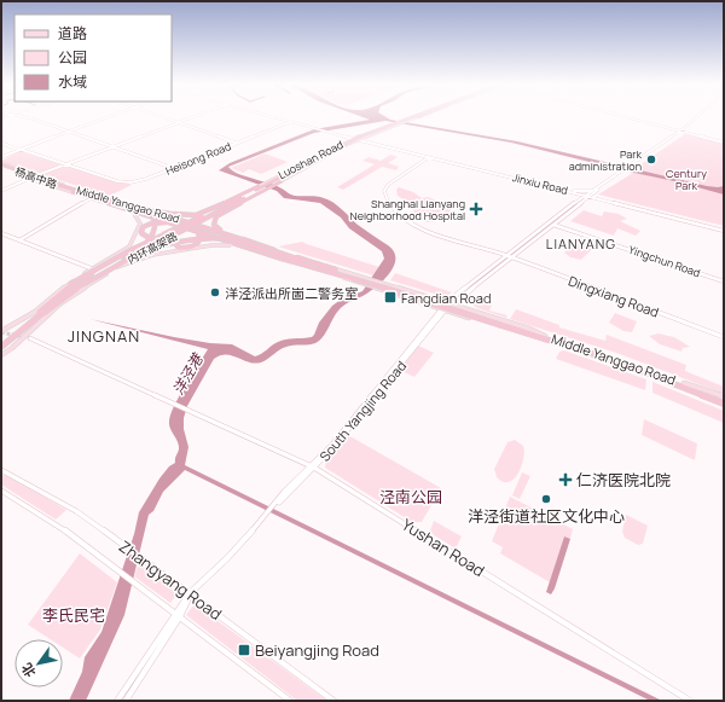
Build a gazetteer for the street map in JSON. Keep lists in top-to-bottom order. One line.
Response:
{"streets":{"highway":["杨高中路","Middle Yanggao Road","内环高架路"],"main road":["Heisong Road","Luoshan Road","Jinxiu Road","Yingchun Road","Dingxiang Road","South Yangjing Road","Yushan Road","Zhangyang Road"]},"crossings":[["Luoshan Road","Jinxiu Road"],["杨高中路","Middle Yanggao Road"],["Jinxiu Road","Dingxiang Road"],["Middle Yanggao Road","内环高架路"],["Middle Yanggao Road","South Yangjing Road"],["South Yangjing Road","Yushan Road"],["South Yangjing Road","Zhangyang Road"]],"districts":["LIANYANG","JINGNAN"],"water":["洋泾港"],"parks":["Century Park","泾南公园","李氏民宅"],"places":{"other":["Park administration","洋泾派出所崮二警务室","洋泾街道社区文化中心"],"health":["Shanghai Lianyang Neighborhood Hospital","仁济医院北院"],"transit":["Fangdian Road","Beiyangjing Road"]},"legend":["道路","公园","水域"],"north":"bottom left"}
